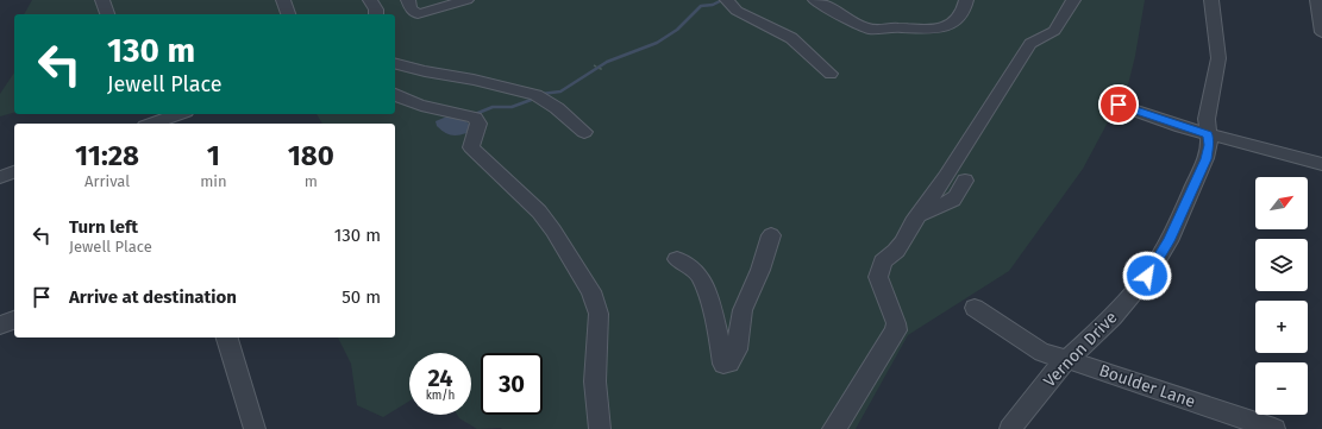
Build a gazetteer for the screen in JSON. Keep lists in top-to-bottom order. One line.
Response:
{"streets":{"street":["Vernon Drive","Boulder Lane"]},"crossings":[["Vernon Drive","Boulder Lane"]],"north":"top right","page":{"turn":["130 m","Jewell Place"],"eta":["11:28","Arrival","1","min","180","m"],"map_buttons":["+","−"],"list":[{"name":"Turn left","note":"Jewell Place","value":"130 m"},{"name":"Arrive at destination","value":"50 m"}],"speed":"24 km/h","limit":"30"}}
